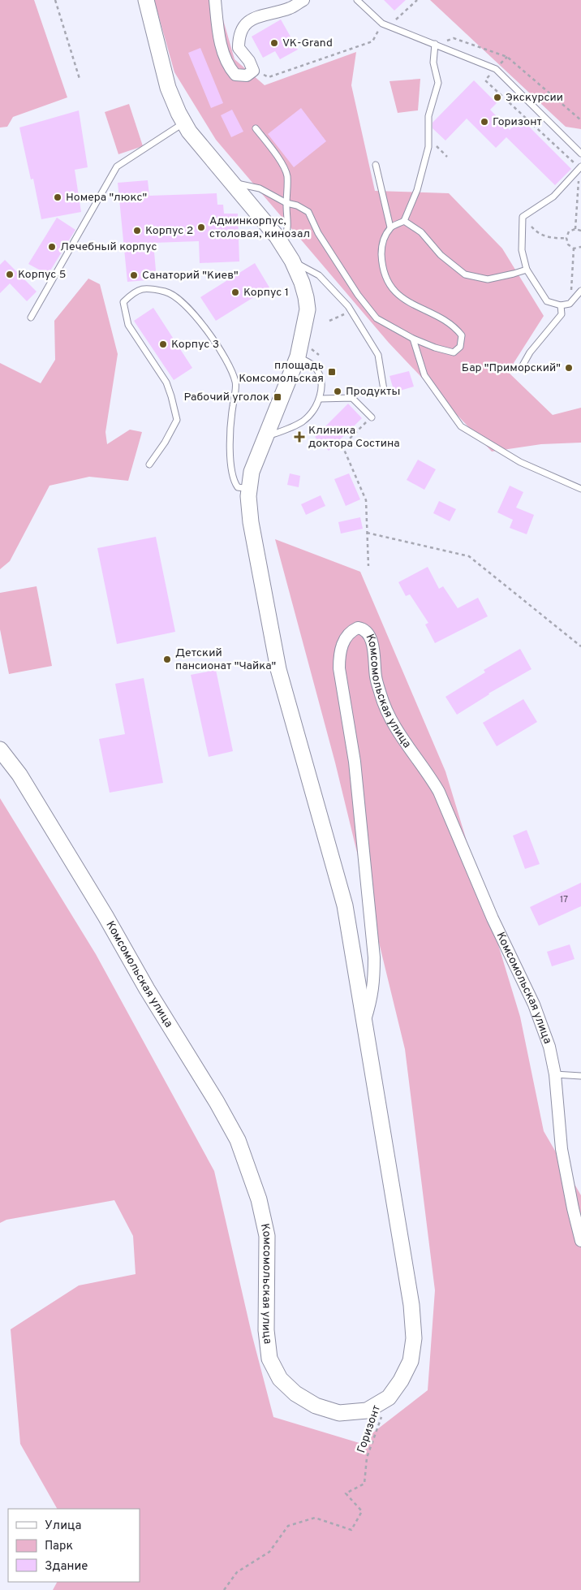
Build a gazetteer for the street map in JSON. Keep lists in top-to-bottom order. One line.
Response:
{"streets":{"main road":["Комсомольская улица"],"path":["Горизонт"]},"crossings":[["Комсомольская улица","Горизонт"]],"places":{"other":["VK-Grand","Экскурсии","Горизонт","Номера \"люкс\"","Админкорпус, столовая, кинозал","Корпус 2","Лечебный корпус","Корпус 5","Санаторий \"Киев\"","Корпус 1","Корпус 3","Бар \"Приморский\"","Продукты","Детский пансионат \"Чайка\""],"transit":["площадь Комсомольская","Рабочий уголок"],"health":["Клиника доктора Состина"]},"house_numbers":["17"],"legend":["Улица","Парк","Здание"]}
